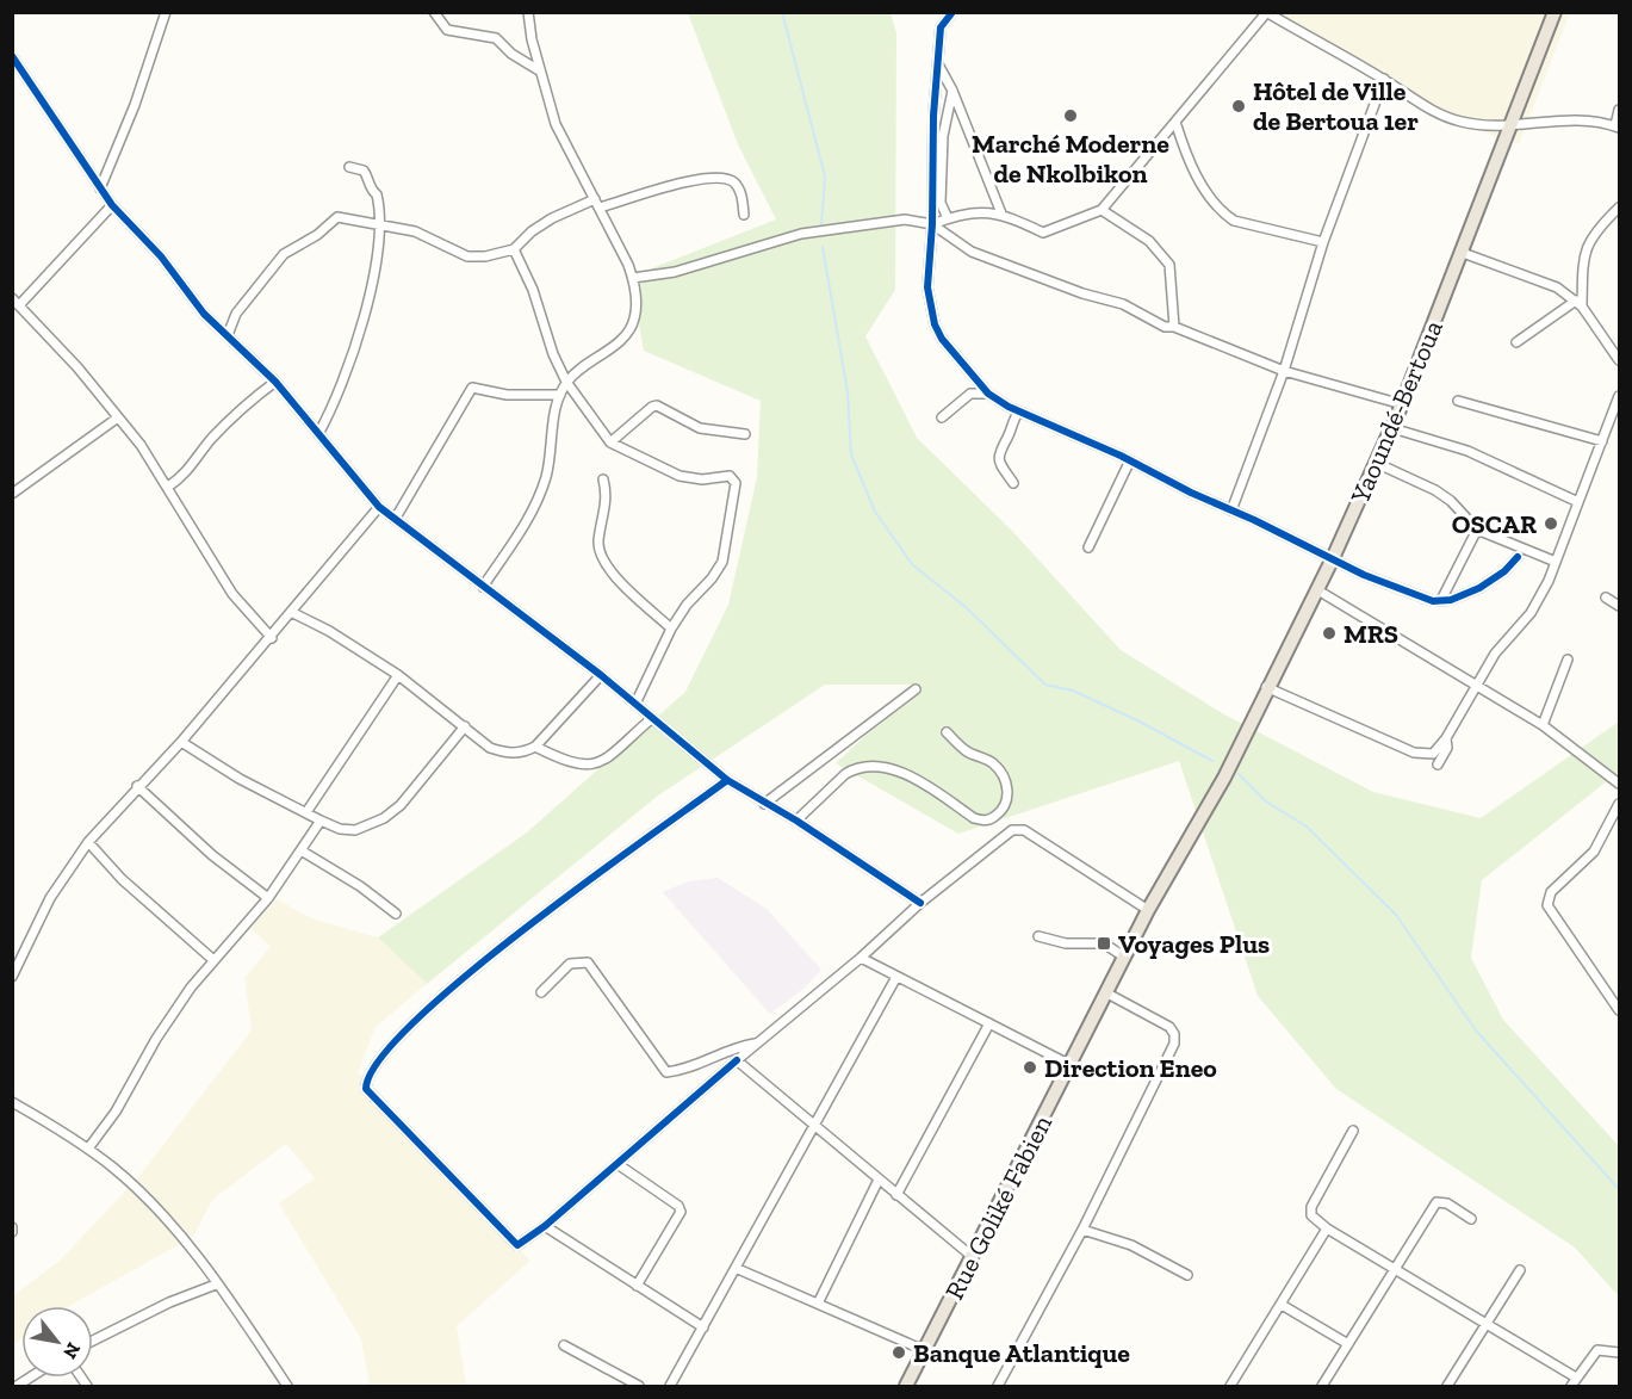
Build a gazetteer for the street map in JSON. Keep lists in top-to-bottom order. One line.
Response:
{"streets":{"highway":["Yaoundé-Bertoua","Rue Goliké Fabien"]},"crossings":[["Yaoundé-Bertoua","Rue Goliké Fabien"]],"places":{"other":["Hôtel de Ville de Bertoua 1er","Marché Moderne de Nkolbikon","OSCAR","MRS","Direction Eneo","Banque Atlantique"],"transit":["Voyages Plus"]},"north":"bottom right"}
